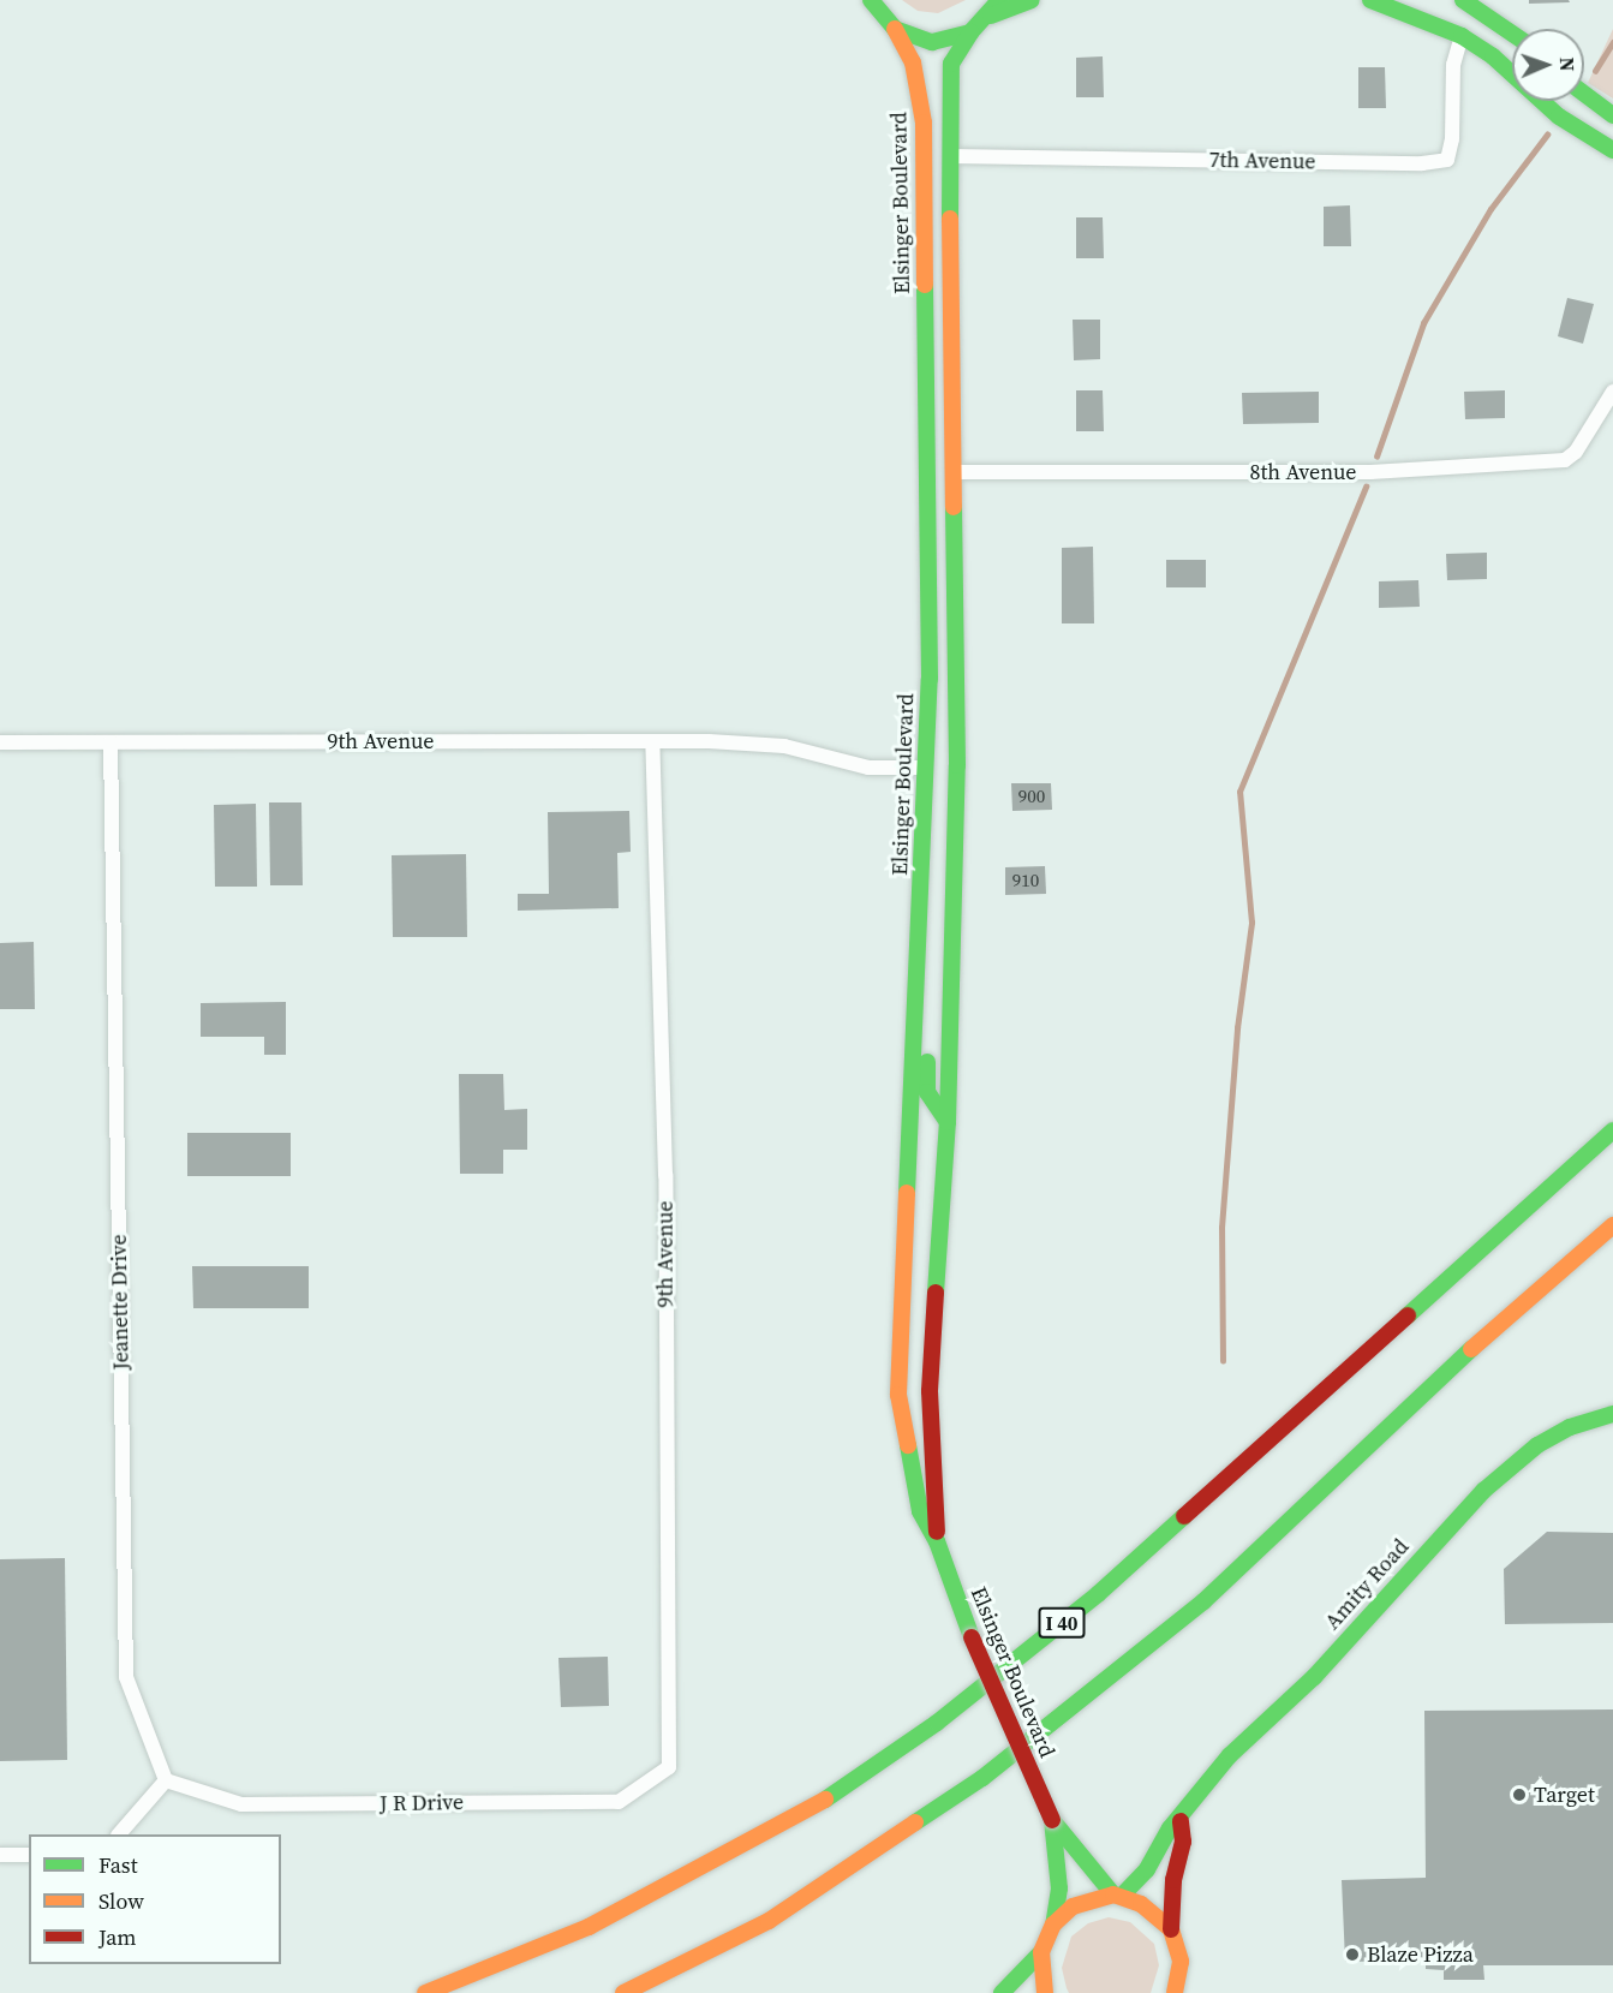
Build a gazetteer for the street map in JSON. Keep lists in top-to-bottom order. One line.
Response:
{"streets":{"main road":["Elsinger Boulevard","Amity Road","I 40"],"street":["7th Avenue","8th Avenue","9th Avenue","Jeanette Drive","J R Drive"]},"crossings":[["7th Avenue","Elsinger Boulevard"],["Elsinger Boulevard","8th Avenue"],["Elsinger Boulevard","9th Avenue"],["Elsinger Boulevard","Amity Road"],["9th Avenue","Jeanette Drive"],["9th Avenue","J R Drive"],["Jeanette Drive","J R Drive"]],"places":["Target","Blaze Pizza"],"house_numbers":["900","910"],"legend":["Fast","Slow","Jam"],"north":"right"}
